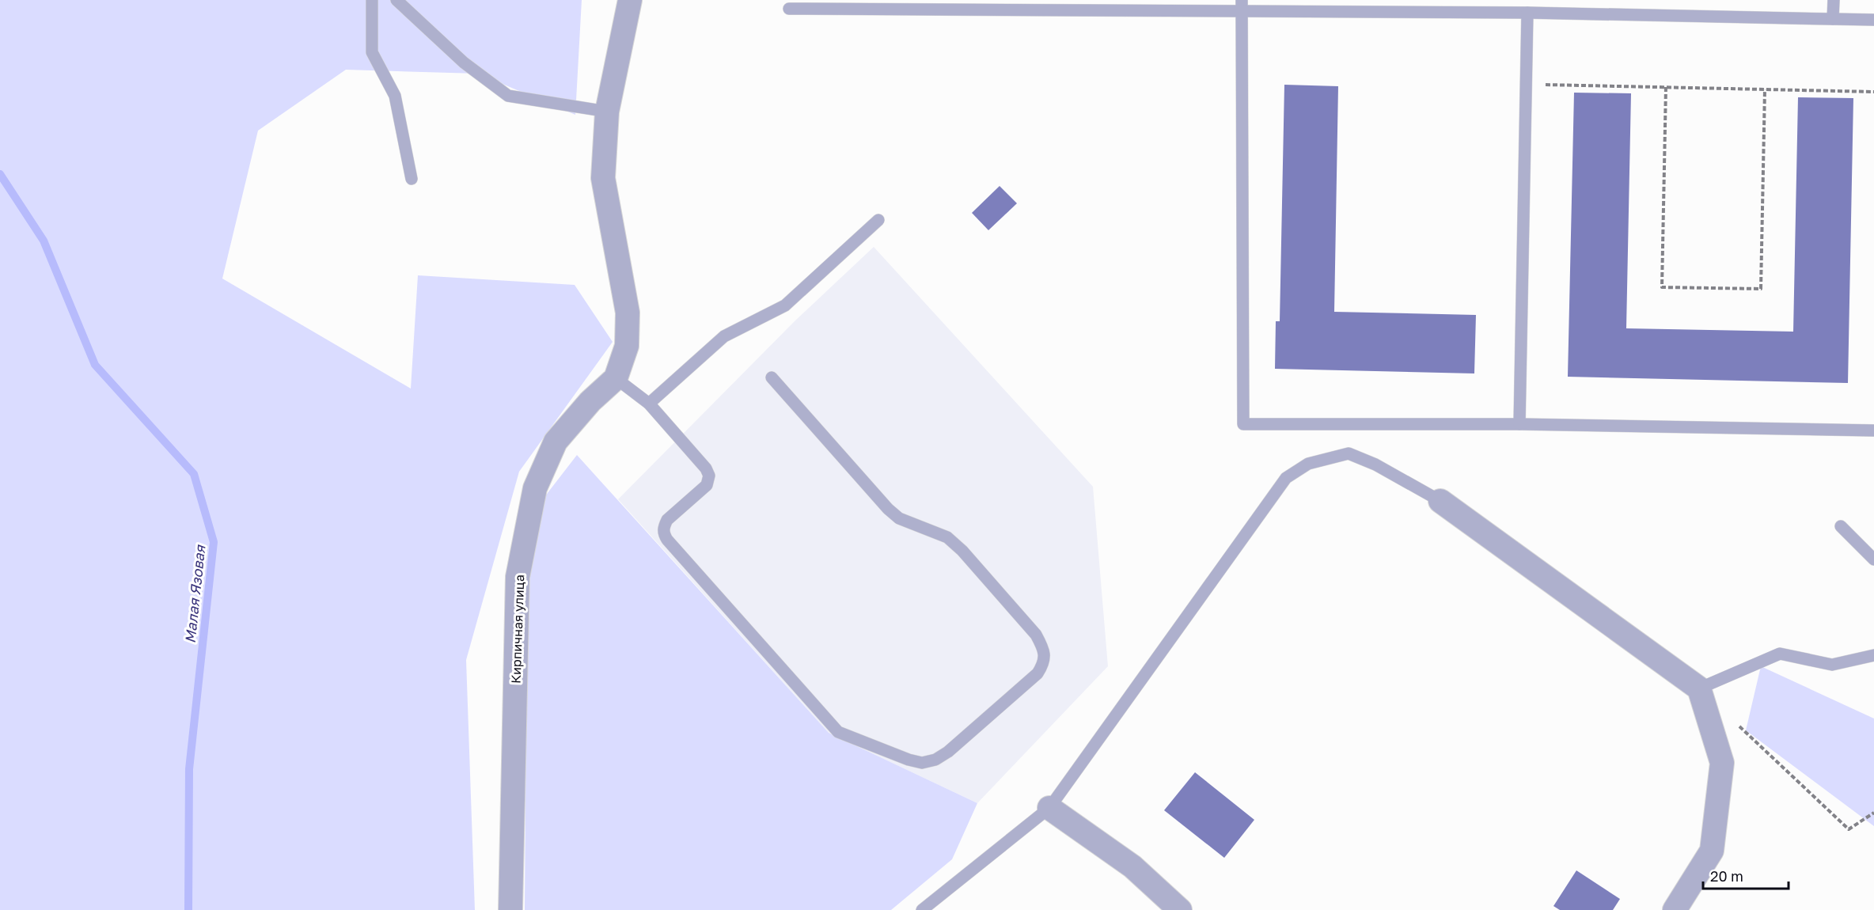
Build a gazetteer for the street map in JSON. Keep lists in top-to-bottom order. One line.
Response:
{"streets":{"street":["Кирпичная улица"]},"water":["Малая Язовая"],"scale_bar":"20 m"}
